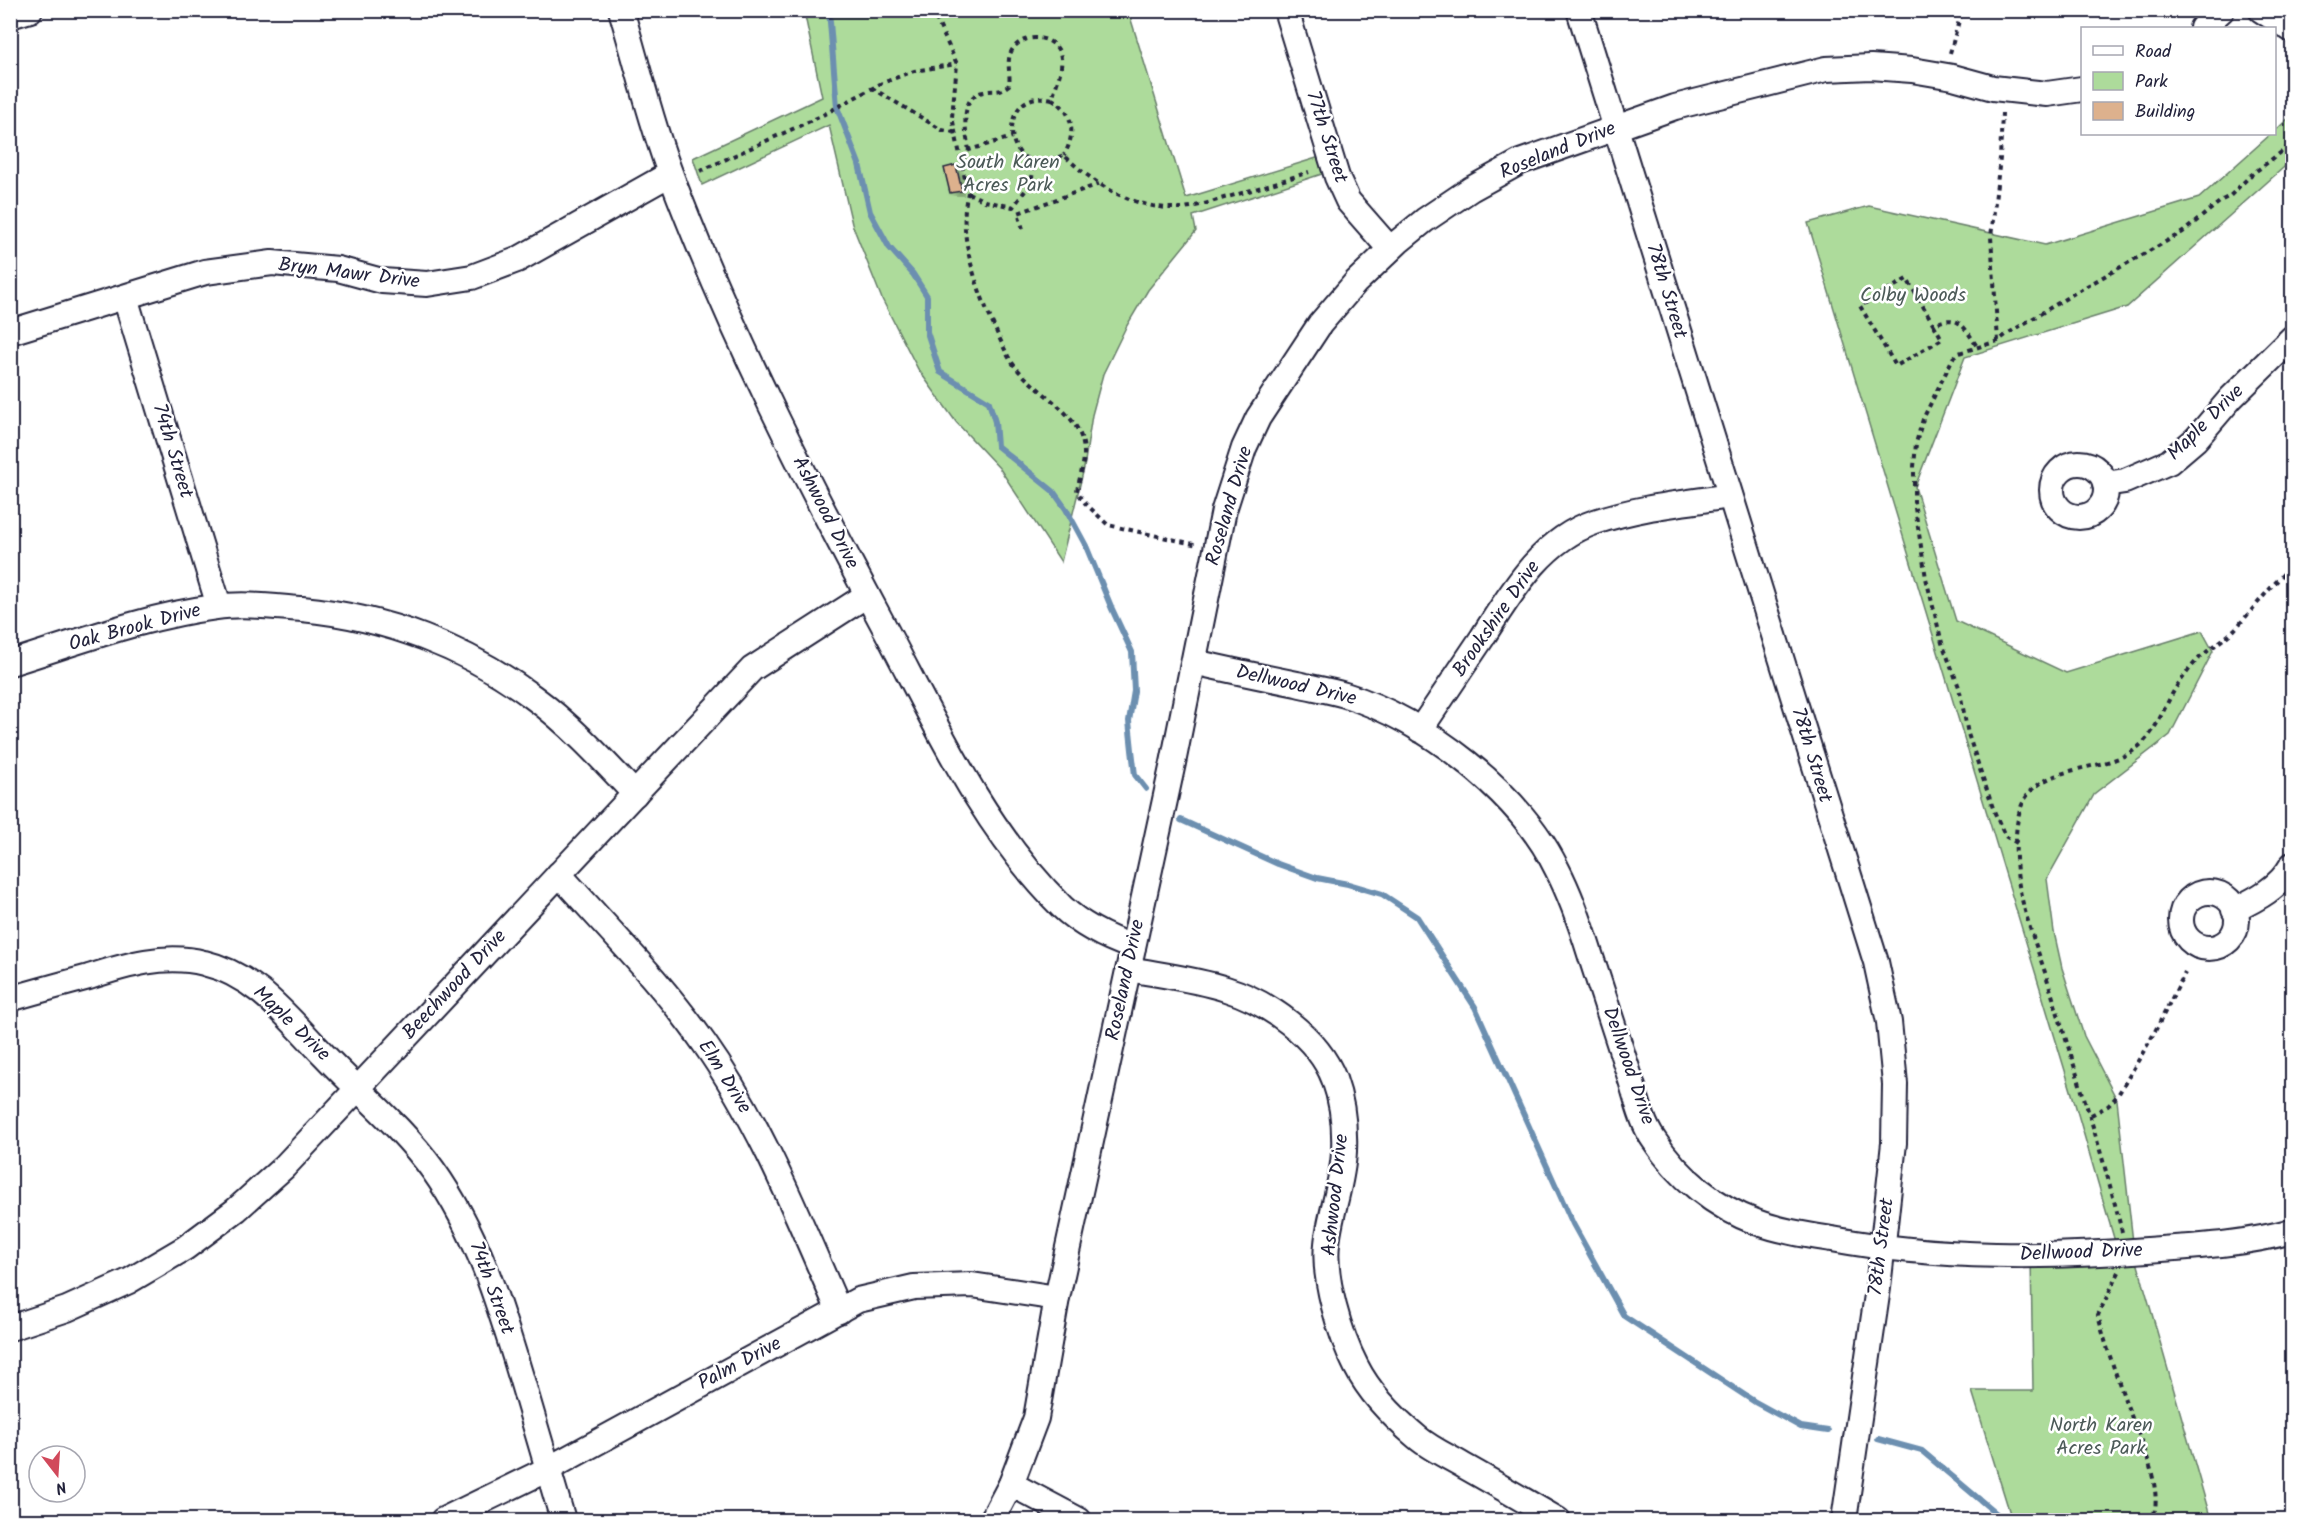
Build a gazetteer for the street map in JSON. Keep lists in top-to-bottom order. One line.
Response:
{"streets":{"street":["77th Street","Roseland Drive","Bryn Mawr Drive","78th Street","Maple Drive","74th Street","Ashwood Drive","Brookshire Drive","Oak Brook Drive","Dellwood Drive","Beechwood Drive","Elm Drive","Palm Drive"]},"crossings":[["77th Street","Roseland Drive"],["Roseland Drive","78th Street"],["Roseland Drive","Ashwood Drive"],["Roseland Drive","Dellwood Drive"],["Roseland Drive","Palm Drive"],["Bryn Mawr Drive","74th Street"],["Bryn Mawr Drive","Ashwood Drive"],["78th Street","Brookshire Drive"],["78th Street","Dellwood Drive"],["Maple Drive","74th Street"],["Maple Drive","Beechwood Drive"],["74th Street","Oak Brook Drive"],["74th Street","Beechwood Drive"],["74th Street","Palm Drive"],["Ashwood Drive","Beechwood Drive"],["Brookshire Drive","Dellwood Drive"],["Oak Brook Drive","Beechwood Drive"],["Beechwood Drive","Elm Drive"],["Elm Drive","Palm Drive"]],"parks":["South Karen Acres Park","Colby Woods","North Karen Acres Park"],"legend":["Road","Park","Building"],"north":"bottom"}
